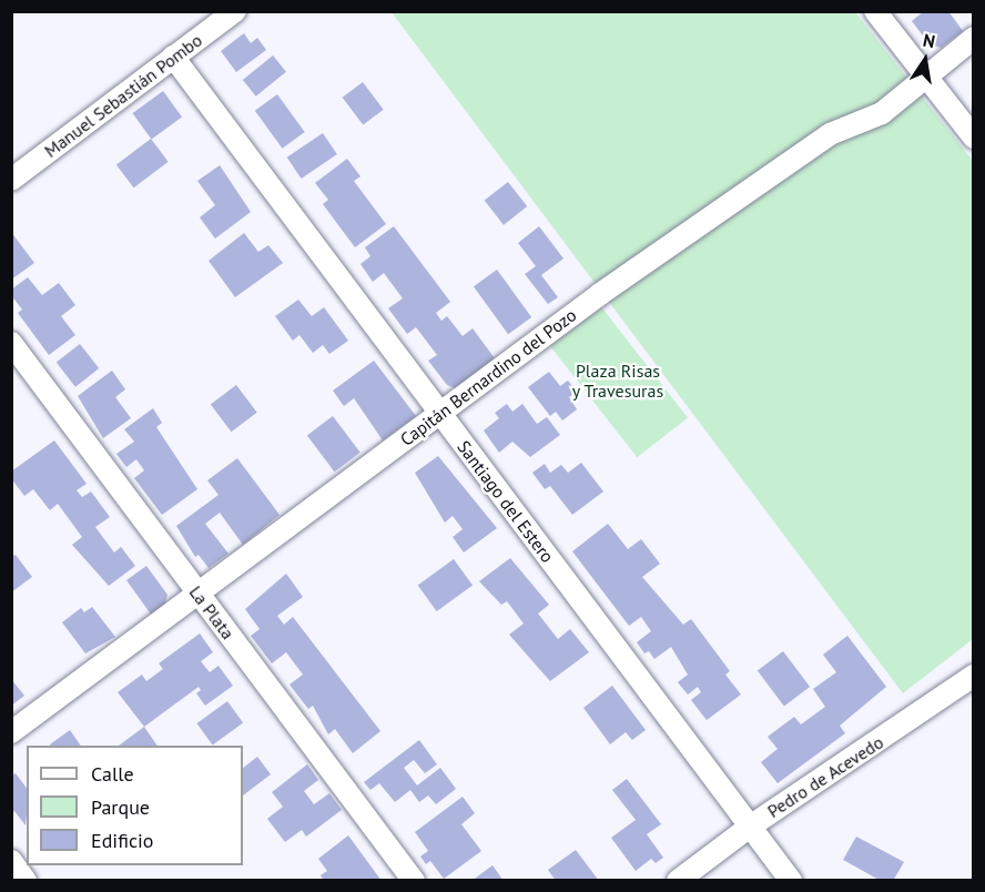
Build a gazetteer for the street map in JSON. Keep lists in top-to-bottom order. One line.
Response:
{"streets":{"street":["Manuel Sebastián Pombo","Capitán Bernardino del Pozo","Santiago del Estero","La Plata","Pedro de Acevedo"]},"crossings":[["Manuel Sebastián Pombo","Santiago del Estero"],["Capitán Bernardino del Pozo","Santiago del Estero"],["Capitán Bernardino del Pozo","La Plata"],["Santiago del Estero","Pedro de Acevedo"]],"parks":["Plaza Risas y Travesuras"],"legend":["Calle","Parque","Edificio"],"north":"top"}
